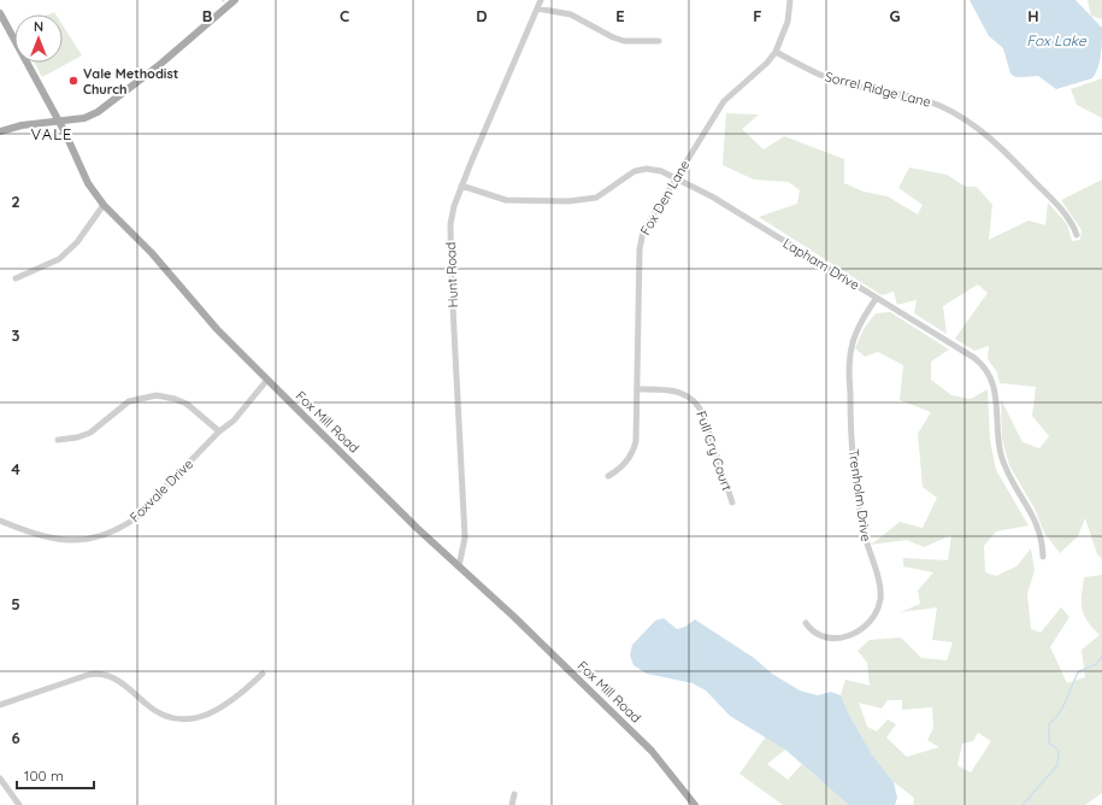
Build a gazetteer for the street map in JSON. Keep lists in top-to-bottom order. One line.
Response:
{"streets":{"main road":["Fox Mill Road"],"street":["Sorrel Ridge Lane","Fox Den Lane","Lapham Drive","Hunt Road","Full Cry Court","Foxvale Drive","Trenholm Drive"]},"crossings":[["Sorrel Ridge Lane","Fox Den Lane"],["Fox Den Lane","Lapham Drive"],["Fox Den Lane","Full Cry Court"],["Lapham Drive","Hunt Road"],["Lapham Drive","Trenholm Drive"],["Hunt Road","Fox Mill Road"],["Fox Mill Road","Foxvale Drive"]],"districts":["VALE"],"water":["Fox Lake"],"places":["Vale Methodist Church"],"scale_bar":"100 m","north":"top","grid":{"columns":["B","C","D","E","F","G","H"],"rows":["2","3","4","5","6"]}}
